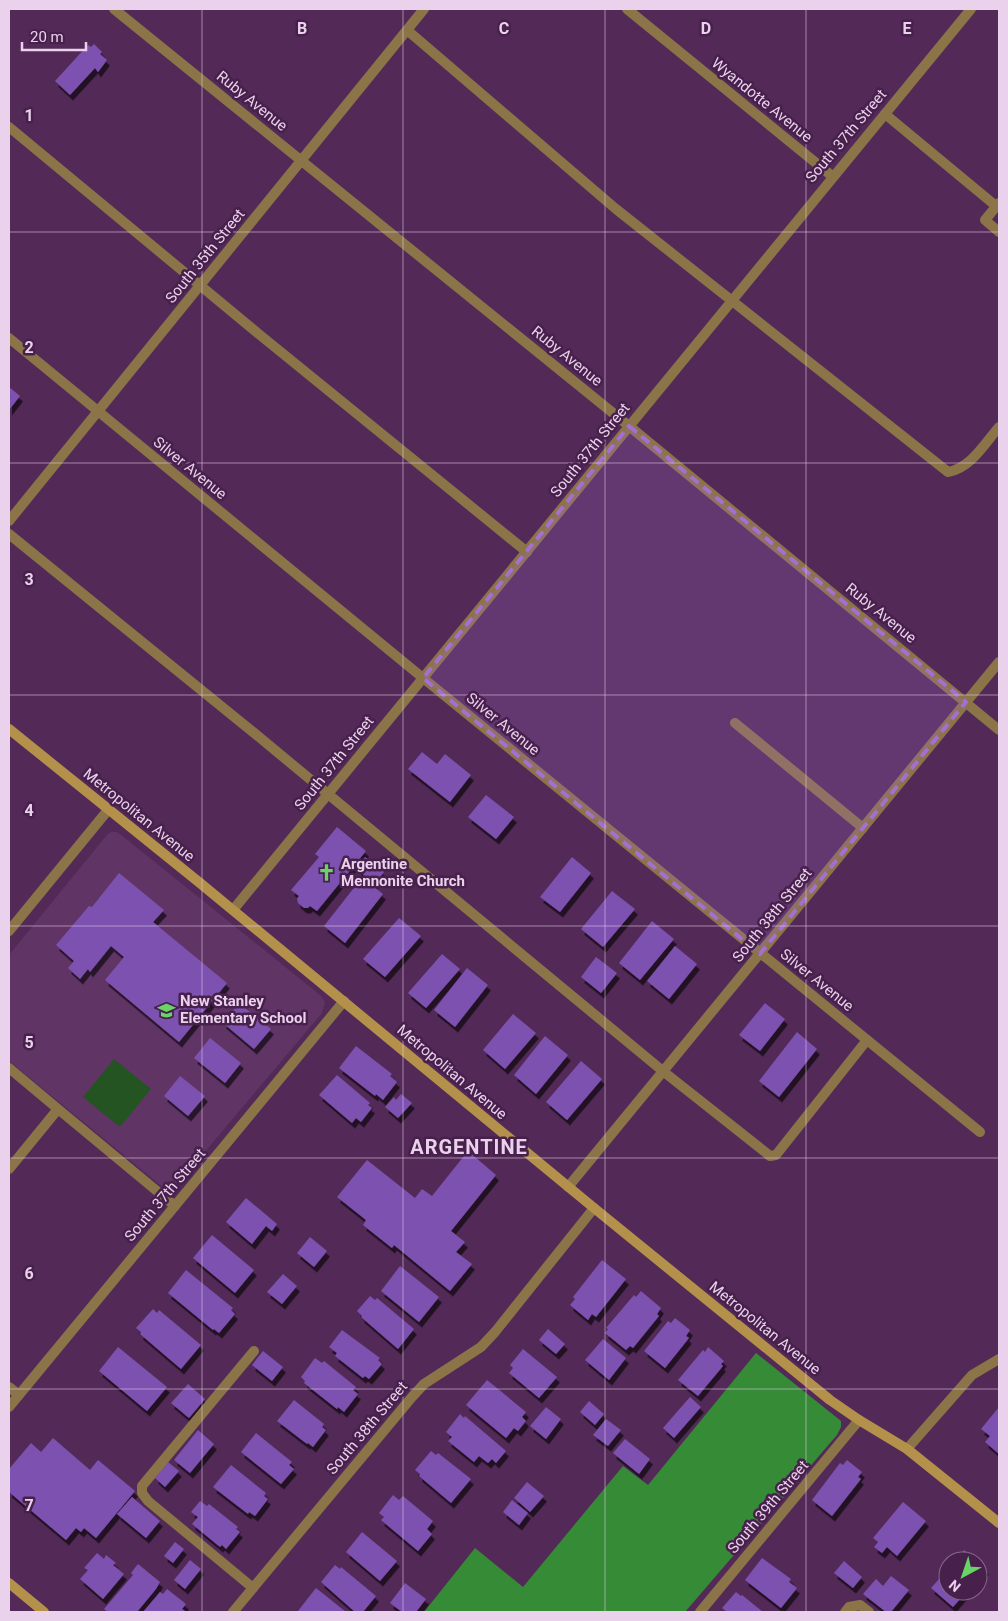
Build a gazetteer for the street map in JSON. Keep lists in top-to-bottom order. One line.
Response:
{"streets":{"main road":["Metropolitan Avenue"],"street":["Wyandotte Avenue","Ruby Avenue","South 37th Street","South 35th Street","Silver Avenue","South 38th Street","South 39th Street"]},"crossings":[["Wyandotte Avenue","South 37th Street"],["Ruby Avenue","South 37th Street"],["Ruby Avenue","South 35th Street"],["Ruby Avenue","South 38th Street"],["South 37th Street","Silver Avenue"],["South 37th Street","Metropolitan Avenue"],["South 35th Street","Silver Avenue"],["Silver Avenue","South 38th Street"],["Metropolitan Avenue","South 38th Street"],["Metropolitan Avenue","South 39th Street"]],"districts":["ARGENTINE"],"places":{"church":["Argentine Mennonite Church"],"school or university":["New Stanley Elementary School"]},"scale_bar":"20 m","north":"bottom left","grid":{"columns":["B","C","D","E"],"rows":["1","2","3","4","5","6","7"]}}
